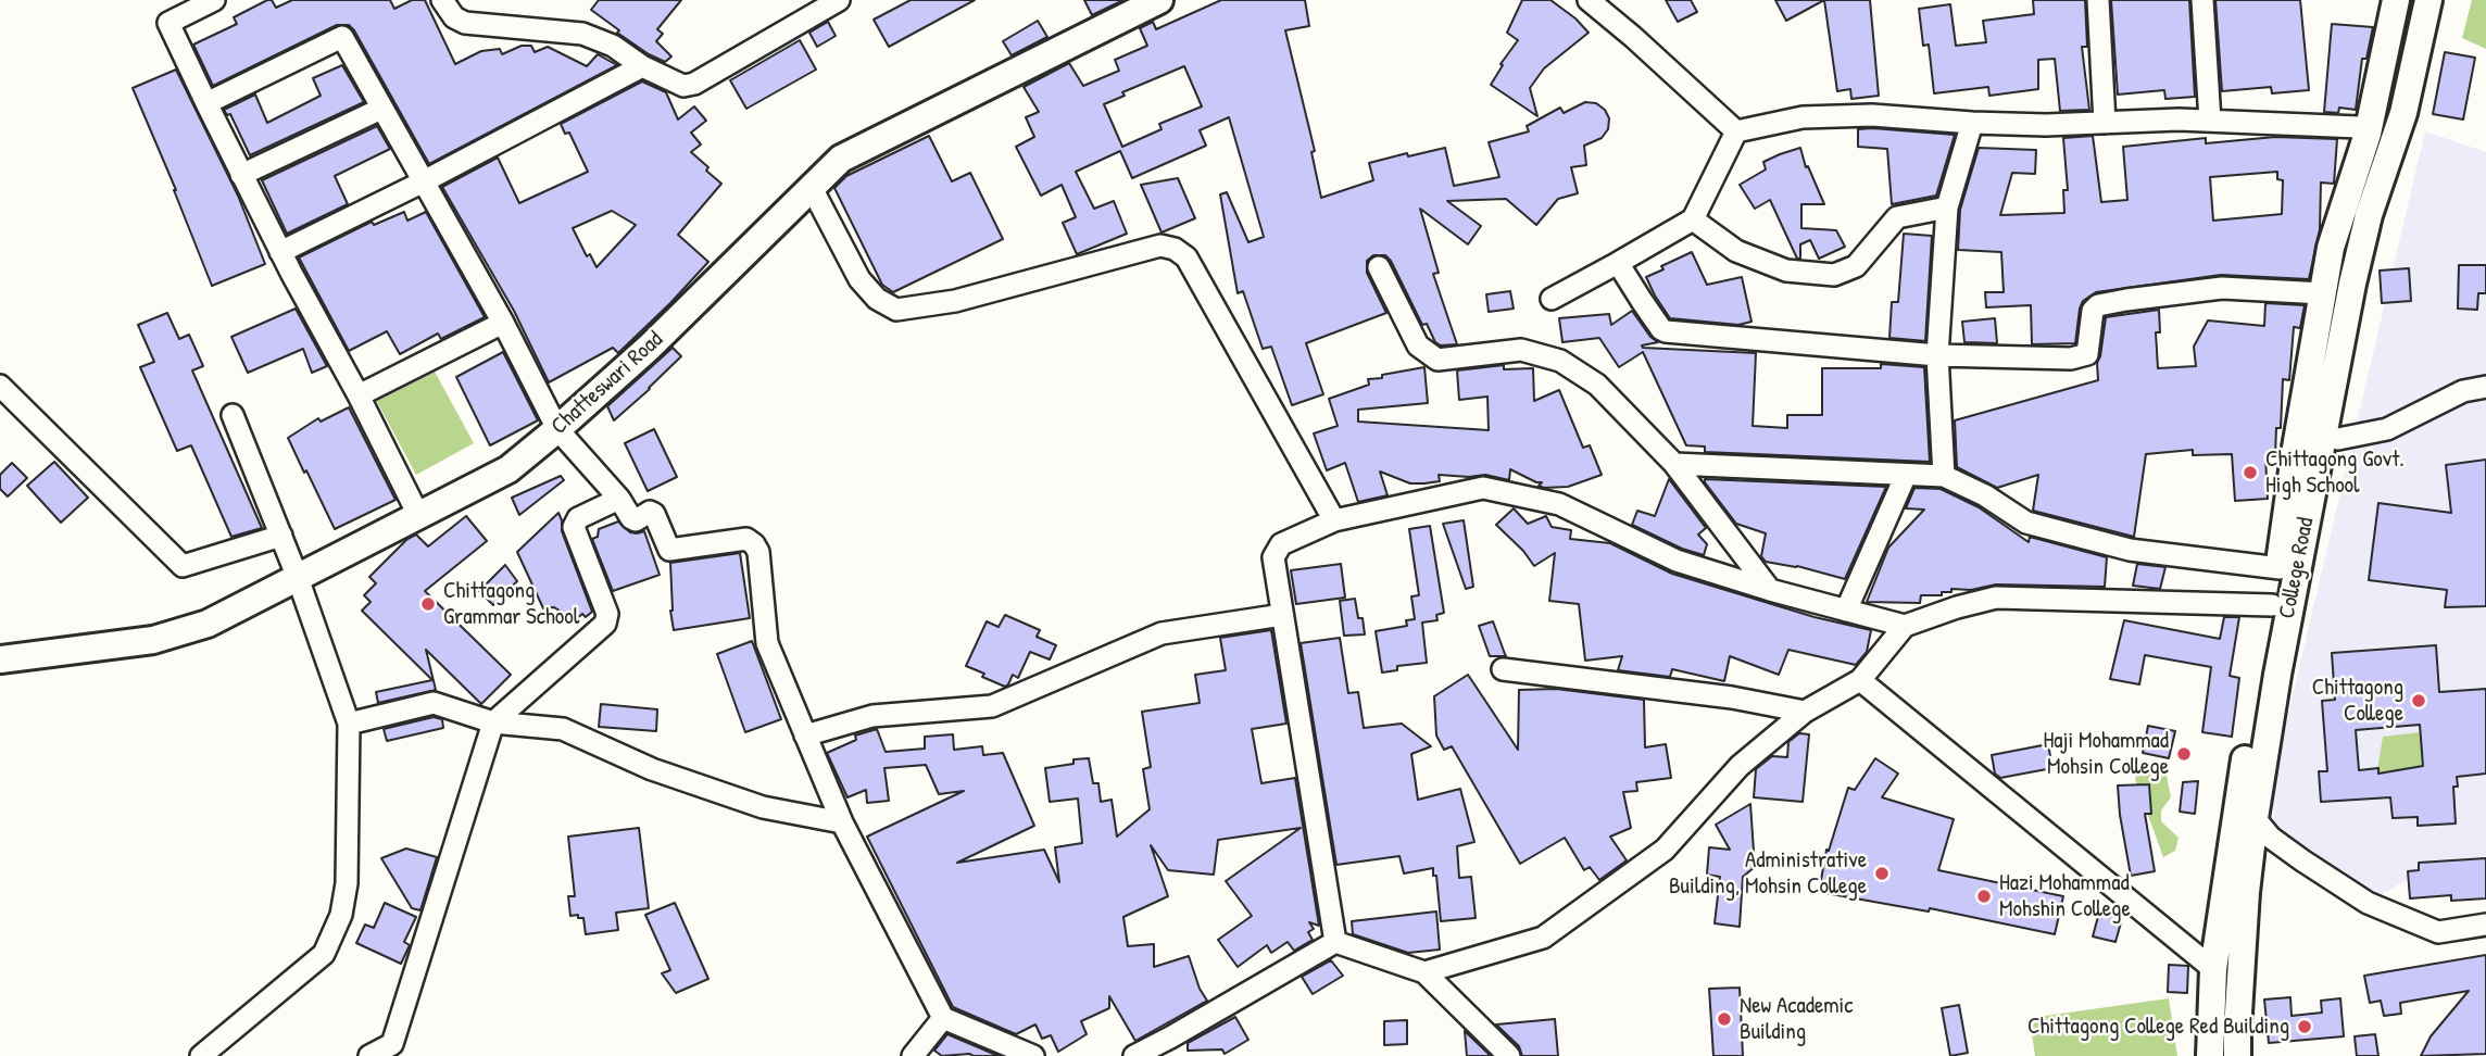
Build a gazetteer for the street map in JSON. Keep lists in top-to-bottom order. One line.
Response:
{"streets":{"main road":["Chatteswari Road","College Road"]},"places":["Chittagong Govt. High School","Chittagong Grammar School","Chittagong College","Haji Mohammad Mohsin College","Administrative Building, Mohsin College","Hazi Mohammad Mohshin College","New Academic Building","Chittagong College Red Building"]}
